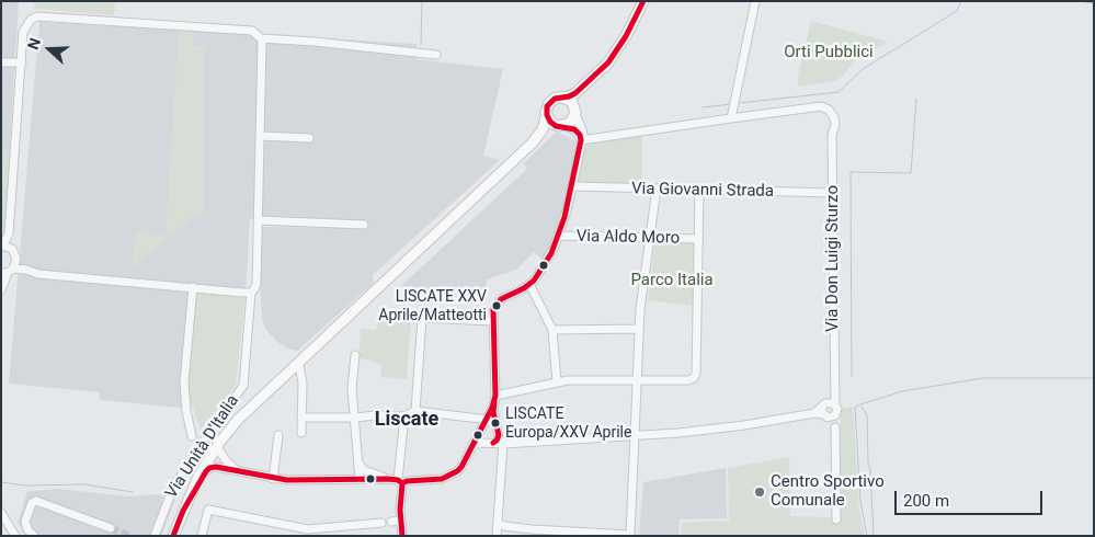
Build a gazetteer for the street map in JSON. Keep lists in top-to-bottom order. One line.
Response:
{"streets":{"street":["Via Giovanni Strada","Via Aldo Moro","Via Don Luigi Sturzo","Via Unità D'Italia"]},"crossings":[["Via Giovanni Strada","Via Don Luigi Sturzo"]],"districts":["Liscate"],"parks":["Orti Pubblici","Parco Italia"],"places":["LISCATE XXV Aprile/Matteotti","LISCATE Europa/XXV Aprile","Centro Sportivo Comunale"],"scale_bar":"200 m","north":"left"}
